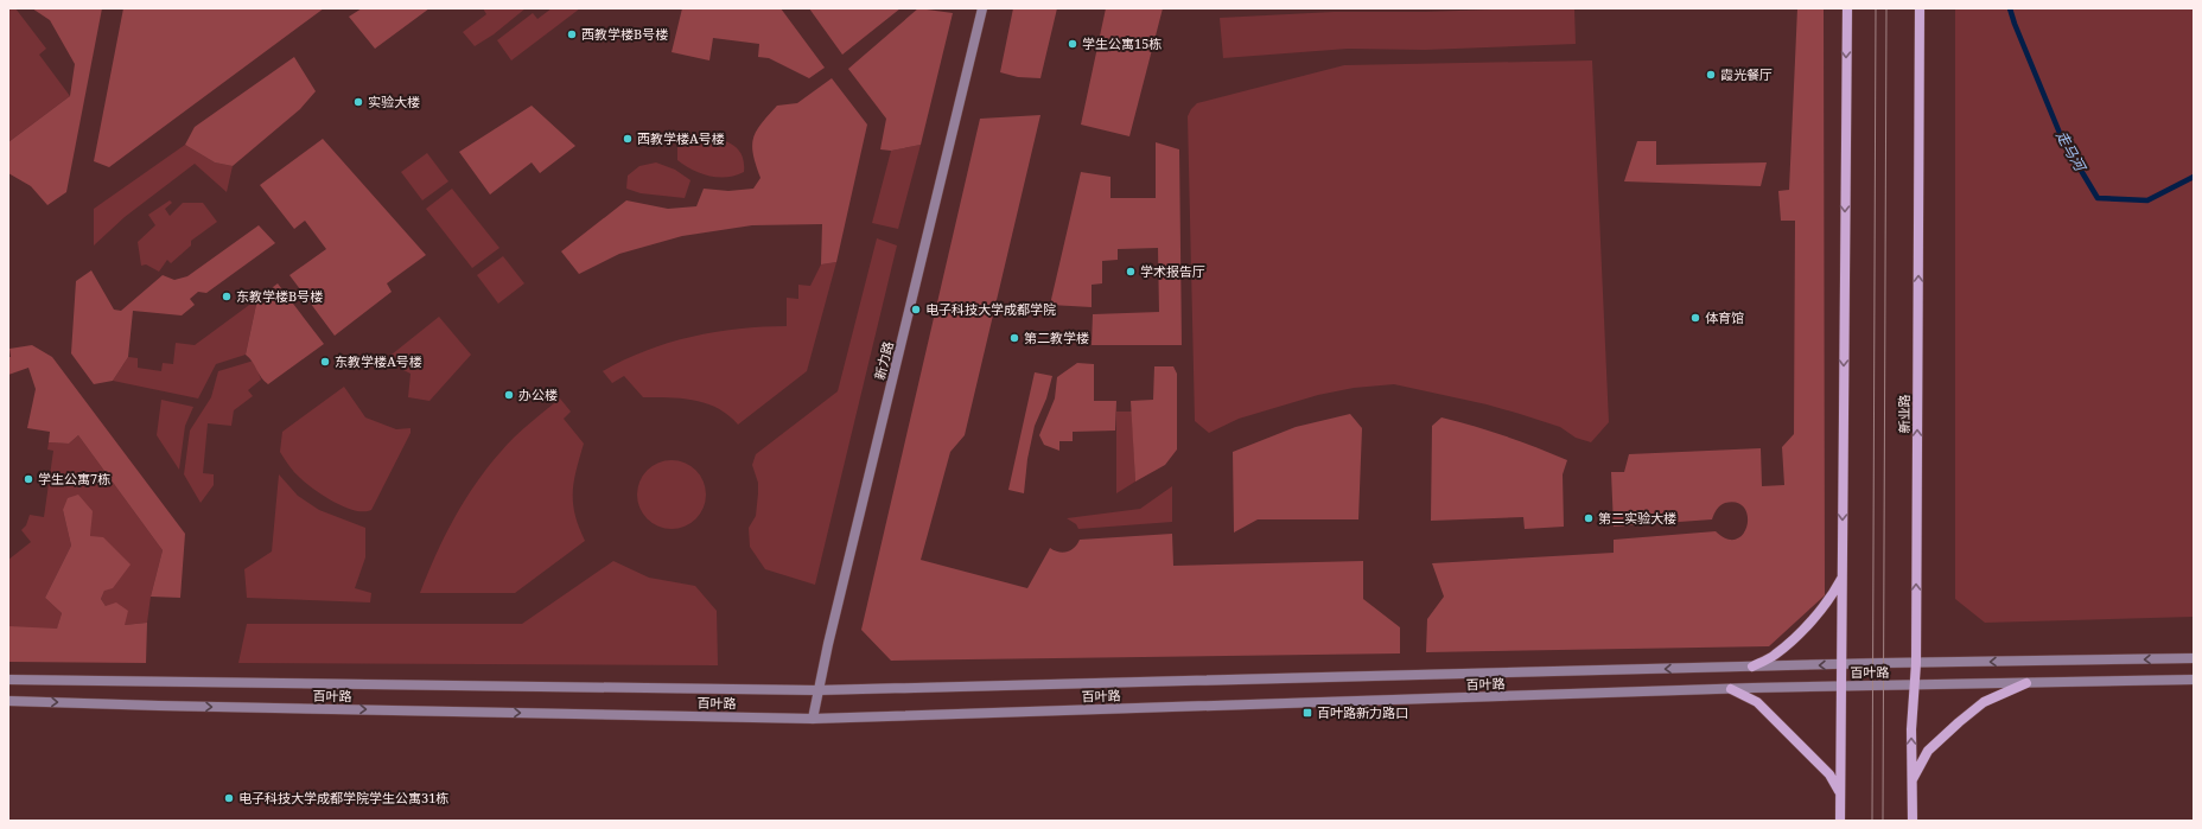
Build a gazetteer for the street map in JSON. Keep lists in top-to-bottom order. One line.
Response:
{"streets":{"main road":["新业路"],"street":["新力路","百叶路"]},"crossings":[["新力路","百叶路"],["新业路","百叶路"]],"water":["走马河"],"places":{"other":["西教学楼B号楼","学生公寓15栋","霞光餐厅","实验大楼","西教学楼A号楼","学术报告厅","东教学楼B号楼","电子科技大学成都学院","体育馆","第二教学楼","东教学楼A号楼","办公楼","学生公寓7栋","第二实验大楼","电子科技大学成都学院学生公寓31栋"],"transit":["百叶路新力路口"]}}
